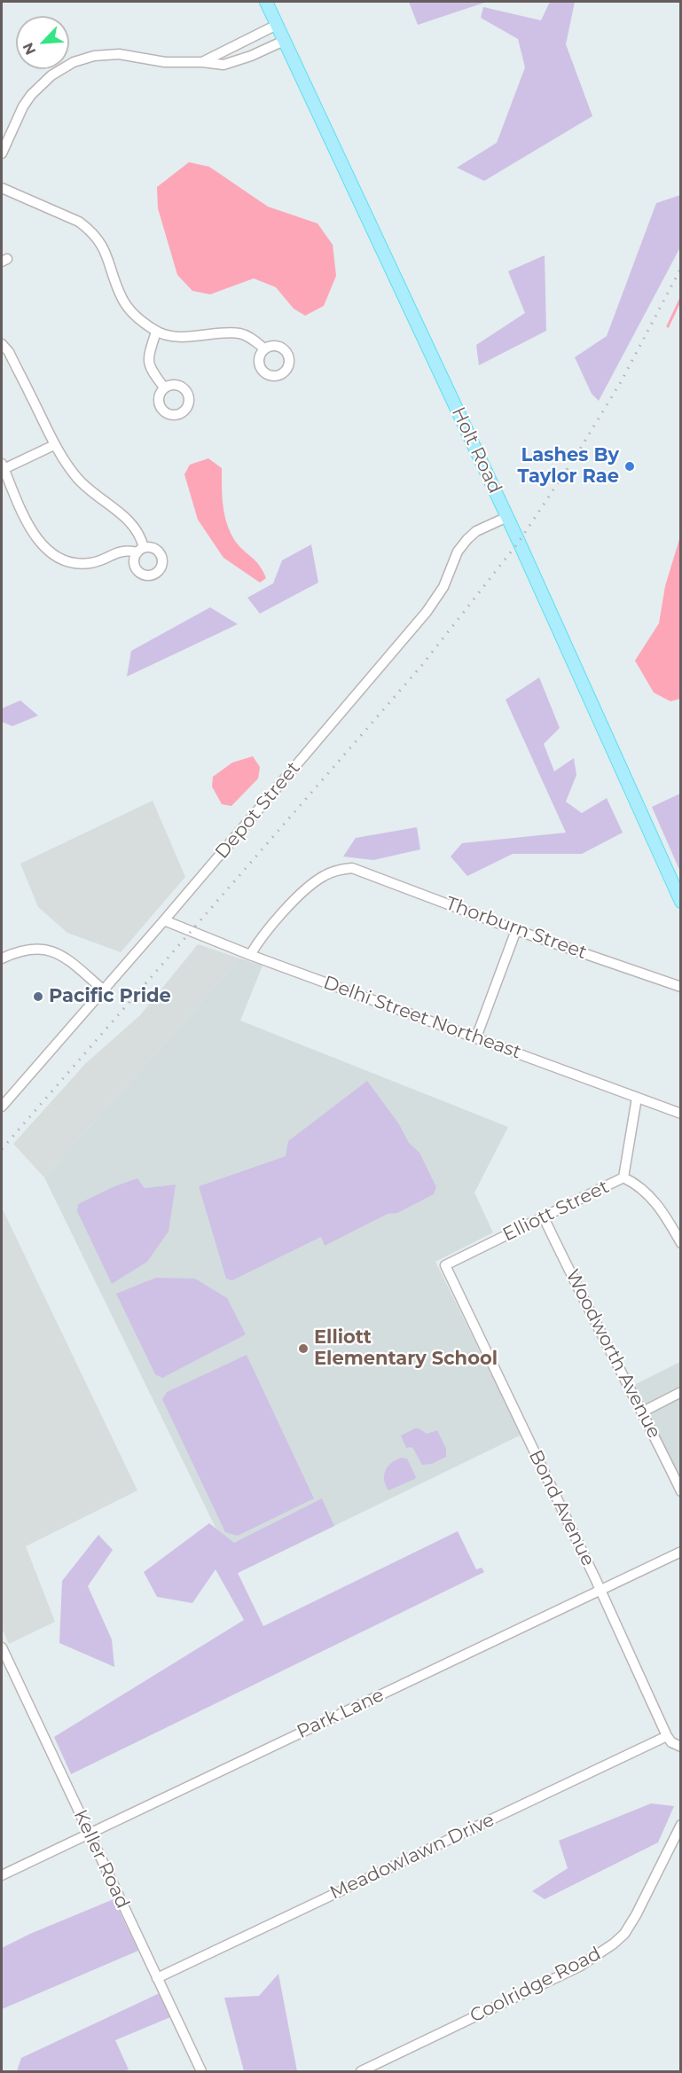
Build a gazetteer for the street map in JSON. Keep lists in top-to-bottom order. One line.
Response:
{"streets":{"main road":["Holt Road"],"street":["Depot Street","Thorburn Street","Delhi Street Northeast","Elliott Street","Woodworth Avenue","Bond Avenue","Park Lane","Meadowlawn Drive","Keller Road","Coolridge Road"]},"crossings":[["Holt Road","Depot Street"],["Depot Street","Delhi Street Northeast"],["Thorburn Street","Delhi Street Northeast"],["Delhi Street Northeast","Elliott Street"],["Elliott Street","Woodworth Avenue"],["Elliott Street","Bond Avenue"],["Bond Avenue","Park Lane"],["Bond Avenue","Meadowlawn Drive"],["Park Lane","Keller Road"],["Meadowlawn Drive","Keller Road"]],"places":["Lashes By Taylor Rae","Pacific Pride","Elliott Elementary School"],"north":"bottom left"}
